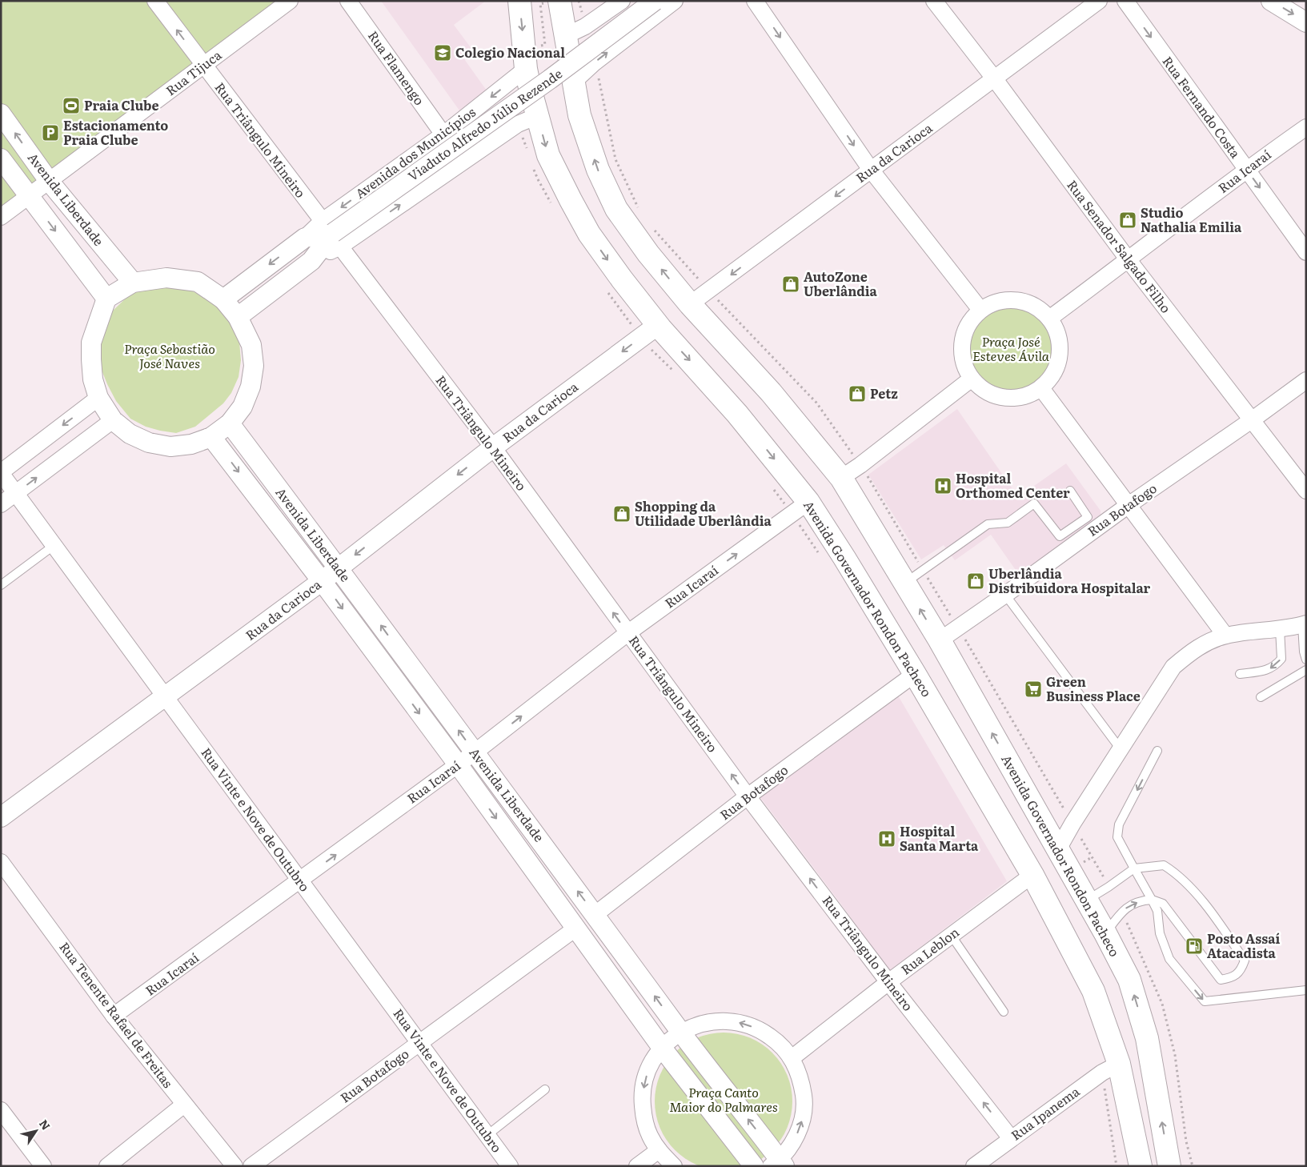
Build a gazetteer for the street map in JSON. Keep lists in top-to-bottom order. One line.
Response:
{"streets":{"main road":["Avenida Governador Rondon Pacheco"],"street":["Rua Flamengo","Rua Tijuca","Rua Fernando Costa","Viaduto Alfredo Júlio Rezende","Rua Triângulo Mineiro","Avenida dos Municípios","Rua da Carioca","Rua Icaraí","Avenida Liberdade","Rua Senador Salgado Filho","Rua Botafogo","Rua Vinte e Nove de Outubro","Rua Leblon","Rua Tenente Rafael de Freitas","Rua Ipanema"]},"crossings":[["Rua Flamengo","Avenida dos Municípios"],["Rua Tijuca","Rua Triângulo Mineiro"],["Rua Tijuca","Avenida Liberdade"],["Rua Fernando Costa","Rua Icaraí"],["Viaduto Alfredo Júlio Rezende","Rua Triângulo Mineiro"],["Viaduto Alfredo Júlio Rezende","Avenida dos Municípios"],["Rua Triângulo Mineiro","Avenida dos Municípios"],["Rua Triângulo Mineiro","Rua da Carioca"],["Rua Triângulo Mineiro","Rua Icaraí"],["Rua Triângulo Mineiro","Rua Botafogo"],["Rua Triângulo Mineiro","Rua Leblon"],["Rua Triângulo Mineiro","Rua Ipanema"],["Avenida dos Municípios","Avenida Governador Rondon Pacheco"],["Rua da Carioca","Avenida Liberdade"],["Rua da Carioca","Rua Senador Salgado Filho"],["Rua da Carioca","Avenida Governador Rondon Pacheco"],["Rua da Carioca","Rua Vinte e Nove de Outubro"],["Rua Icaraí","Avenida Liberdade"],["Rua Icaraí","Rua Senador Salgado Filho"],["Rua Icaraí","Avenida Governador Rondon Pacheco"],["Rua Icaraí","Rua Vinte e Nove de Outubro"],["Rua Icaraí","Rua Tenente Rafael de Freitas"],["Avenida Liberdade","Rua Botafogo"],["Rua Senador Salgado Filho","Rua Botafogo"],["Rua Botafogo","Avenida Governador Rondon Pacheco"],["Rua Botafogo","Rua Vinte e Nove de Outubro"],["Avenida Governador Rondon Pacheco","Rua Leblon"],["Avenida Governador Rondon Pacheco","Rua Ipanema"]],"one_way":["Rua Fernando Costa","Rua Triângulo Mineiro","Rua da Carioca","Rua Icaraí"],"parks":["Praça José Esteves Ávila","Praça Sebastião José Naves","Praça Canto Maior do Palmares"],"places":{"school or university":["Colegio Nacional"],"sports":["Praia Clube"],"parking":["Estacionamento Praia Clube"],"shop":["Studio Nathalia Emilia","AutoZone Uberlândia","Petz","Shopping da Utilidade Uberlândia","Uberlândia Distribuidora Hospitalar"],"hospital":["Hospital Orthomed Center","Hospital Santa Marta"],"supermarket":["Green Business Place"],"fuel station":["Posto Assaí Atacadista"]},"north":"top right"}
